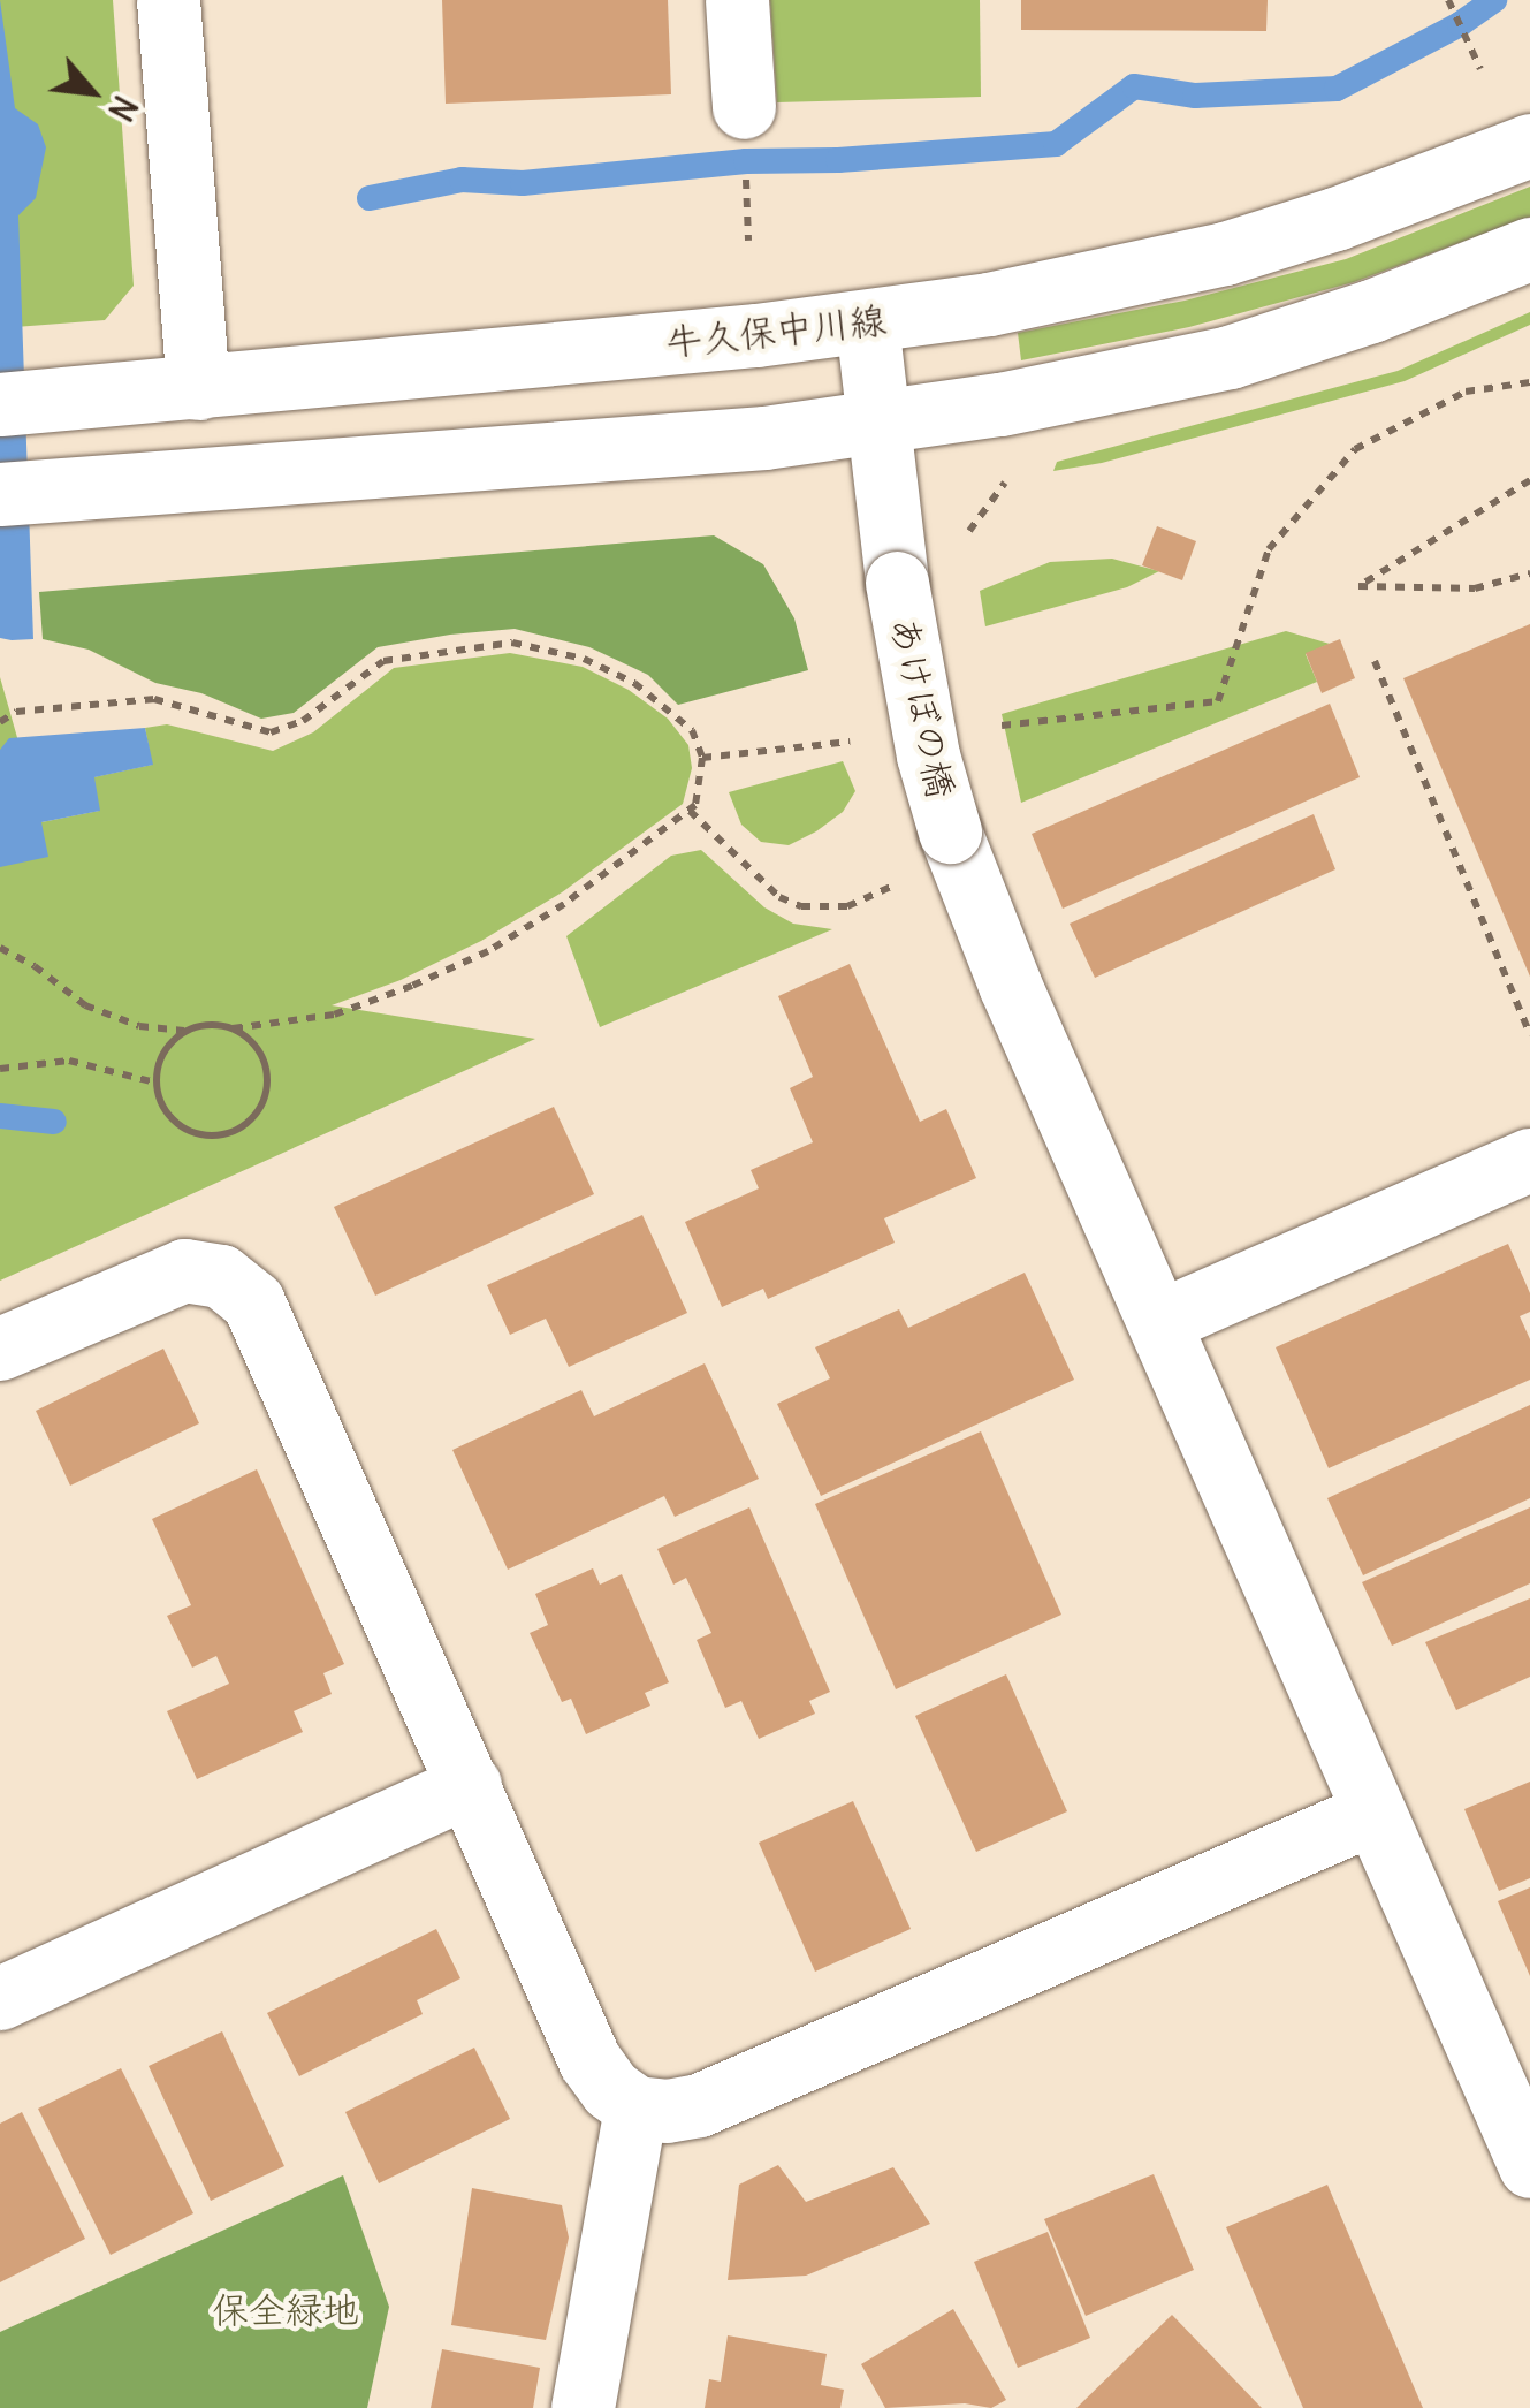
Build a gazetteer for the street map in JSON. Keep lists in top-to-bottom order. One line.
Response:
{"streets":{"street":["牛久保中川線","あけぼの橋"]},"crossings":[["牛久保中川線","あけぼの橋"]],"parks":["保全緑地"],"north":"bottom right"}
